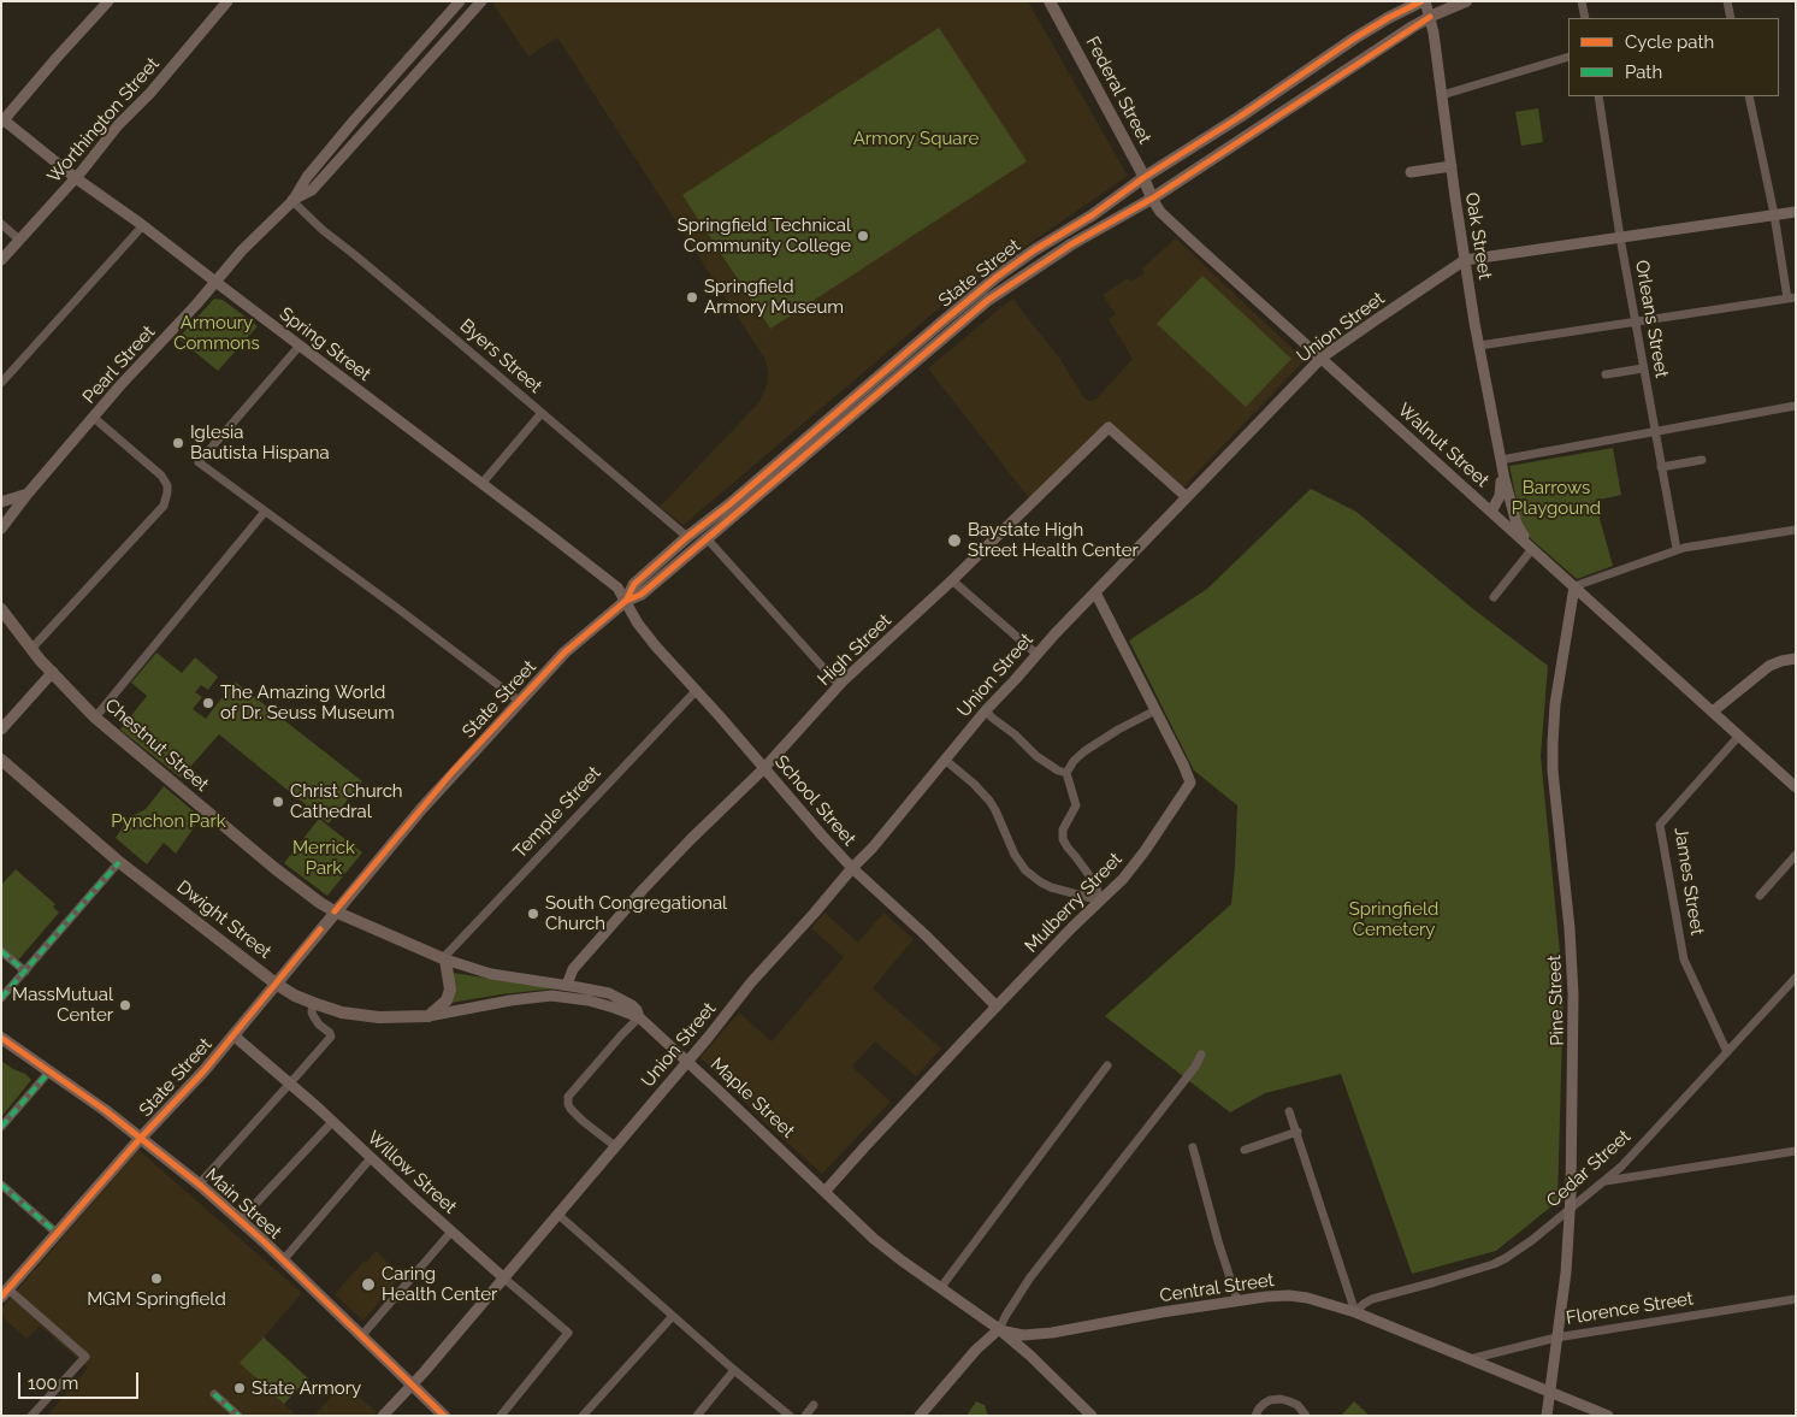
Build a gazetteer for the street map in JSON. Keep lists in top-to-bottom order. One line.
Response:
{"streets":{"main road":["Federal Street","State Street","Chestnut Street","Dwight Street","Maple Street","Main Street"],"street":["Worthington Street","Oak Street","Orleans Street","Union Street","Spring Street","Byers Street","Pearl Street","Walnut Street","High Street","School Street","Temple Street","James Street","Mulberry Street","Pine Street","Cedar Street","Willow Street","Central Street","Florence Street"]},"crossings":[["Federal Street","State Street"],["Federal Street","Walnut Street"],["Worthington Street","Spring Street"],["Oak Street","State Street"],["Oak Street","Union Street"],["Oak Street","Walnut Street"],["State Street","Spring Street"],["State Street","Byers Street"],["State Street","Walnut Street"],["State Street","Chestnut Street"],["State Street","School Street"],["State Street","Dwight Street"],["State Street","Maple Street"],["State Street","Willow Street"],["State Street","Main Street"],["Orleans Street","Union Street"],["Union Street","Walnut Street"],["Union Street","High Street"],["Union Street","School Street"],["Union Street","Mulberry Street"],["Union Street","Maple Street"],["Union Street","Willow Street"],["Union Street","Main Street"],["Spring Street","Pearl Street"],["Spring Street","School Street"],["Byers Street","Pearl Street"],["Walnut Street","James Street"],["Walnut Street","Pine Street"],["High Street","School Street"],["High Street","Maple Street"],["Chestnut Street","Maple Street"],["School Street","Temple Street"],["School Street","Mulberry Street"],["Temple Street","Maple Street"],["James Street","Cedar Street"],["Mulberry Street","Maple Street"],["Dwight Street","Maple Street"],["Pine Street","Cedar Street"],["Pine Street","Central Street"],["Pine Street","Florence Street"],["Maple Street","Central Street"],["Cedar Street","Central Street"],["Central Street","Florence Street"]],"parks":["Armory Square","Armoury Commons","Barrows Playgound","Pynchon Park","Merrick Park","Springfield Cemetery"],"places":["Springfield Technical Community College","Springfield Armory Museum","Iglesia Bautista Hispana","Baystate High Street Health Center","The Amazing World of Dr. Seuss Museum","Christ Church Cathedral","South Congregational Church","MassMutual Center","MGM Springfield","Caring Health Center","State Armory"],"legend":["Cycle path","Path"],"scale_bar":"100 m"}
